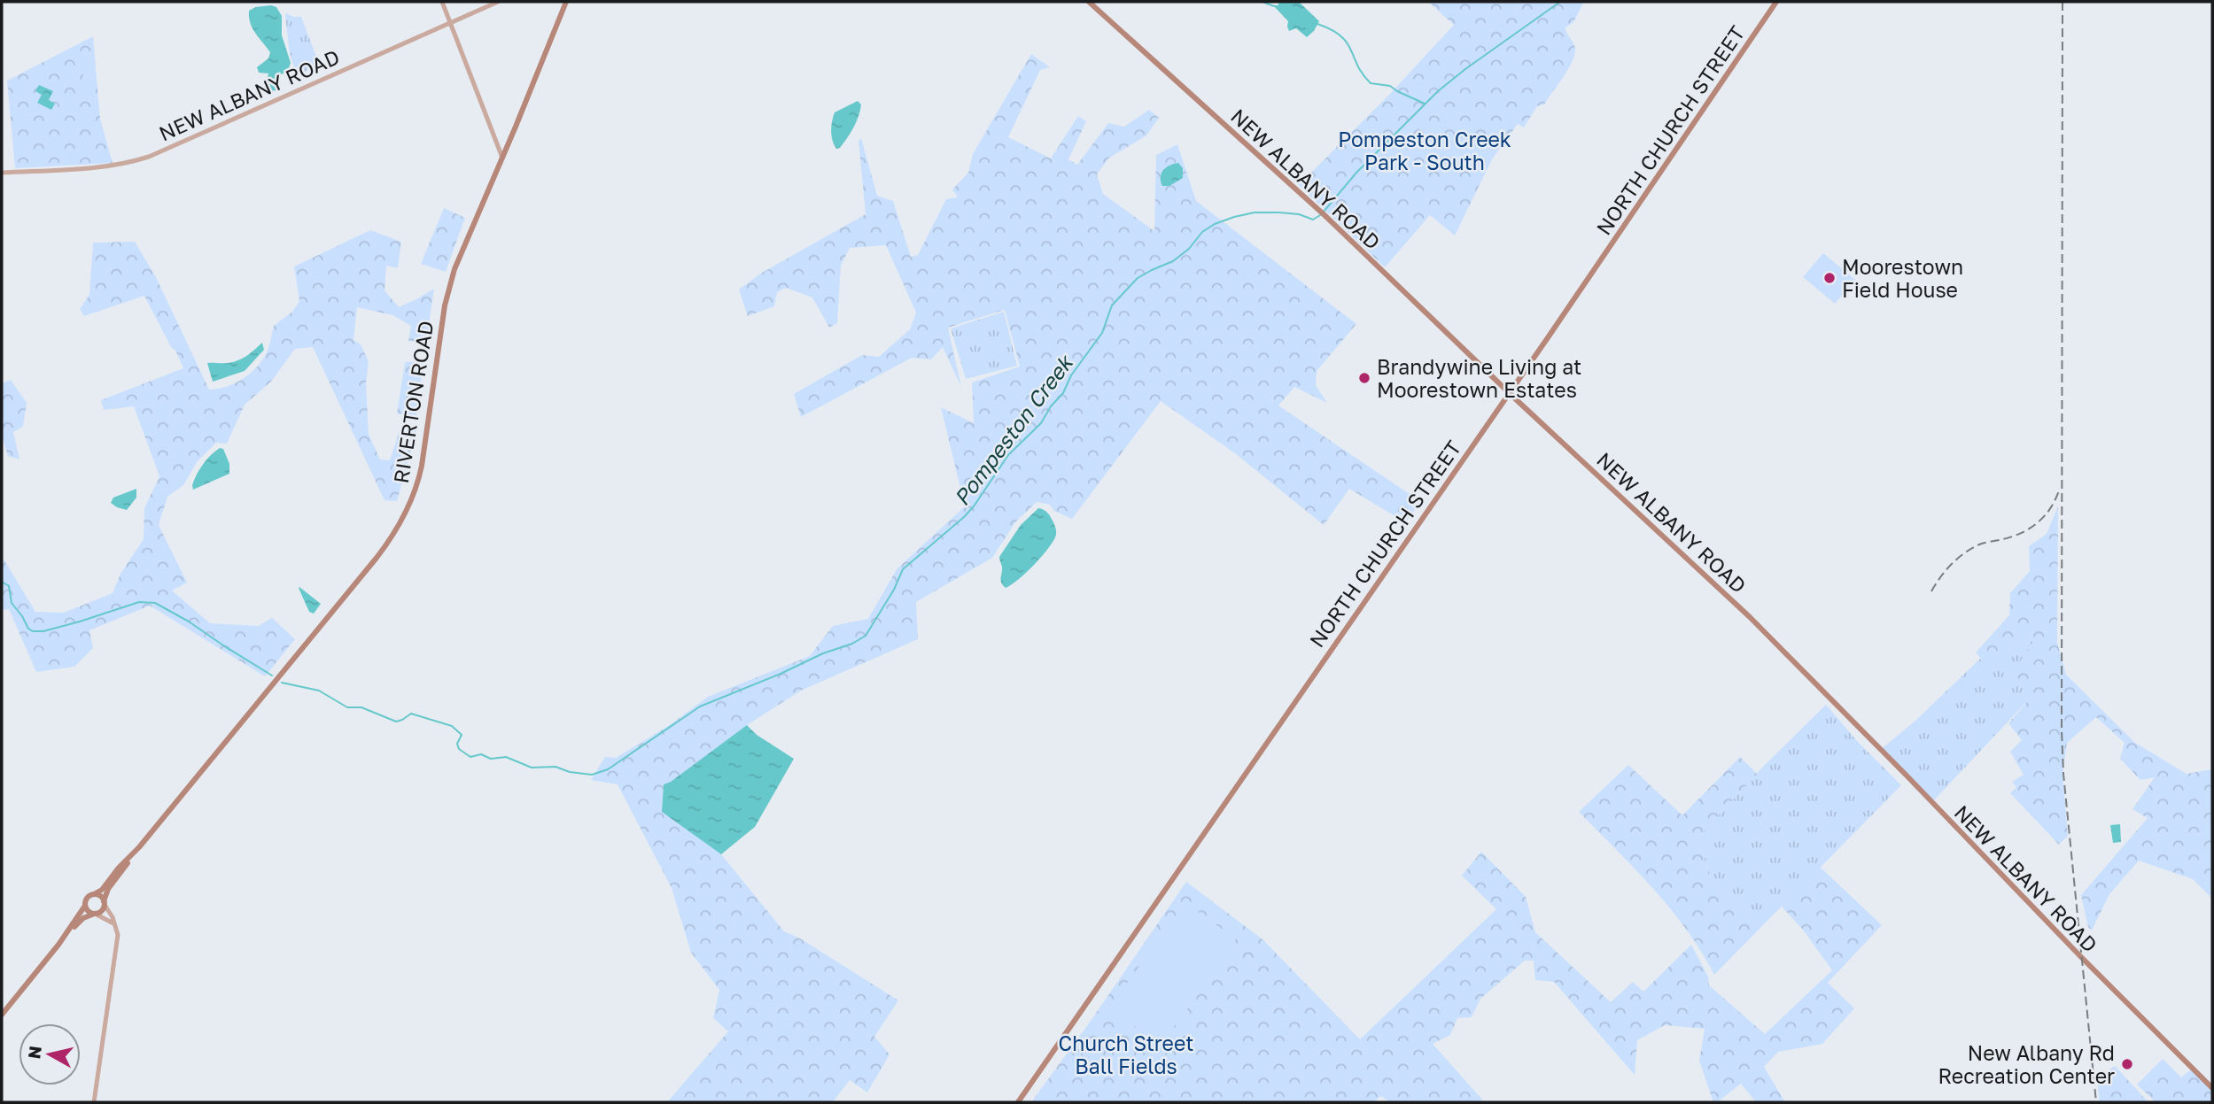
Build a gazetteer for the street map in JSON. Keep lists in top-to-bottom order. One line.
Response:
{"streets":{"main road":["NEW ALBANY ROAD","NORTH CHURCH STREET","RIVERTON ROAD"]},"crossings":[["NEW ALBANY ROAD","NORTH CHURCH STREET"]],"water":["Pompeston Creek"],"parks":["Pompeston Creek Park - South","Church Street Ball Fields"],"places":["Moorestown Field House","Brandywine Living at Moorestown Estates","New Albany Rd Recreation Center"],"north":"left"}
